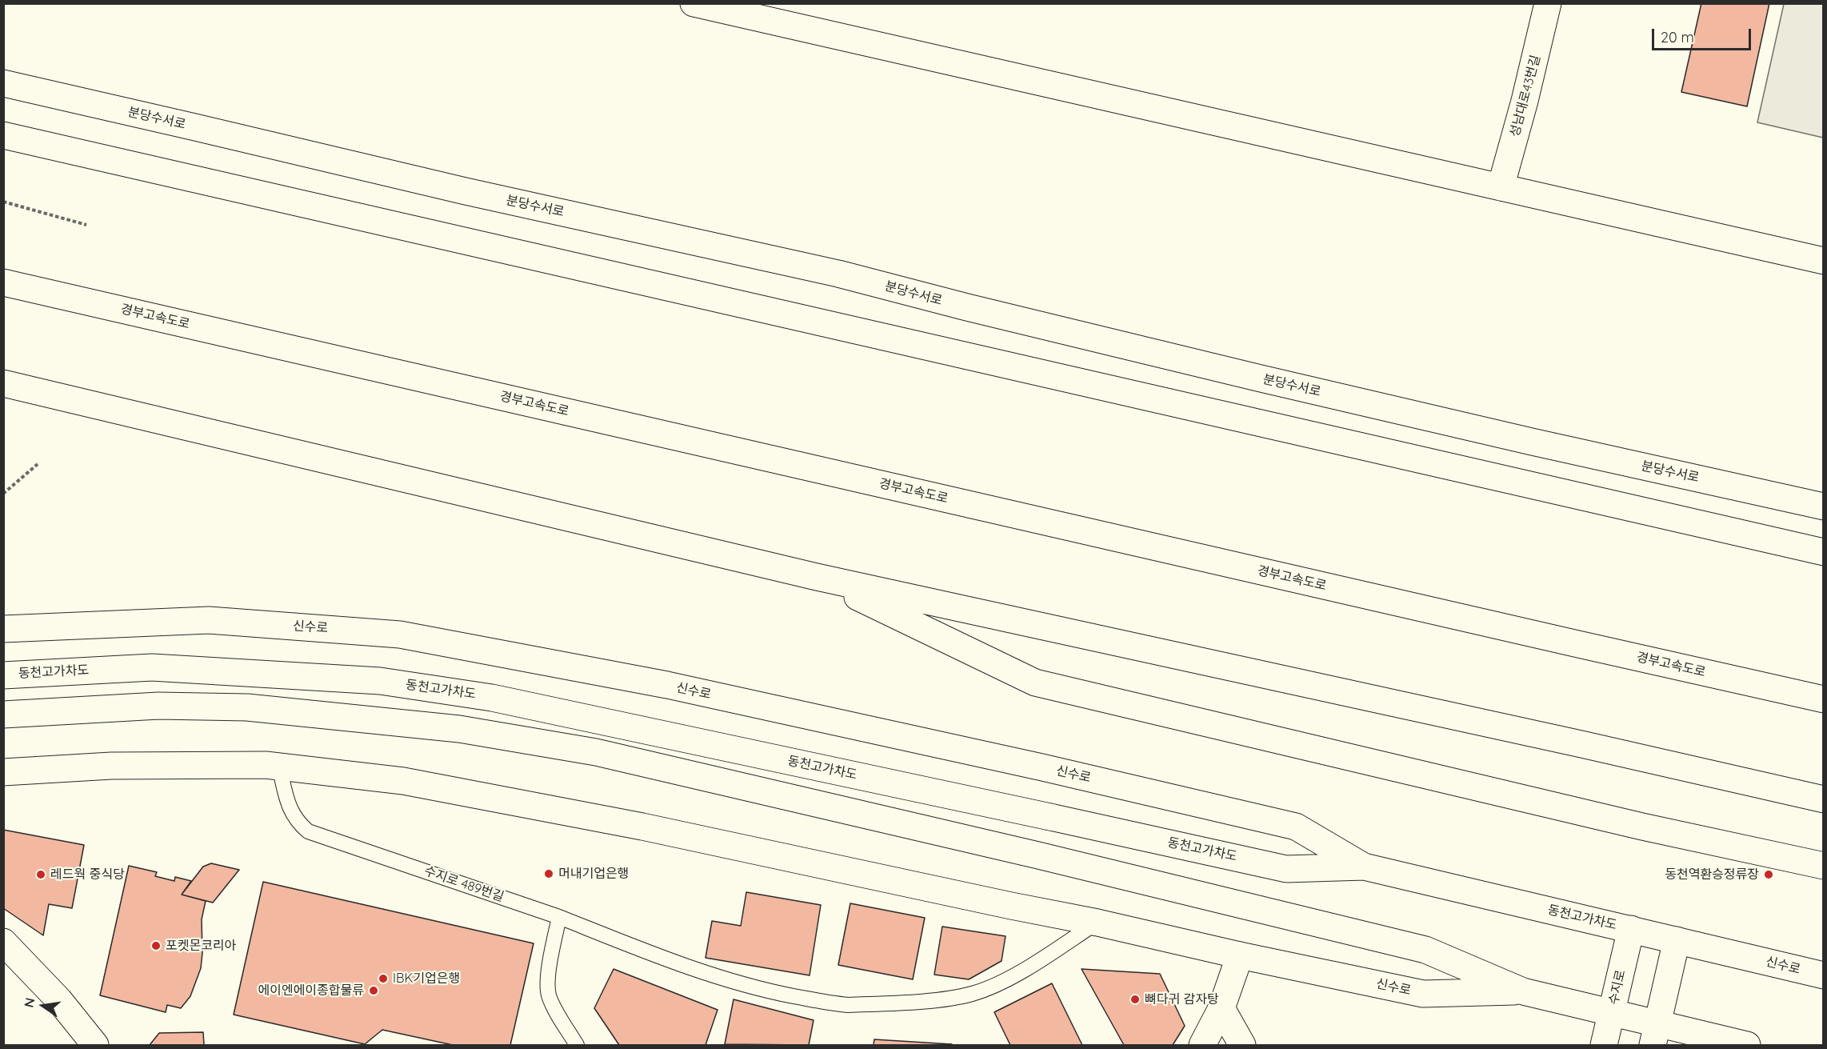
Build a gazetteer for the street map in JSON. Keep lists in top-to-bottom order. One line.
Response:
{"streets":{"main road":["성남대로43번길","분당수서로","경부고속도로","신수로","동천고가차도","수지로"],"lane":["수지로 489번길"]},"crossings":[["신수로","동천고가차도"],["신수로","수지로 489번길"],["신수로","수지로"],["동천고가차도","수지로"]],"places":["머내기업은행","레드웍 중식당","동천역환승정류장","포켓몬코리아","IBK기업은행","에이엔에이종합물류","뼈다귀 감자탕"],"scale_bar":"20 m","north":"left"}
